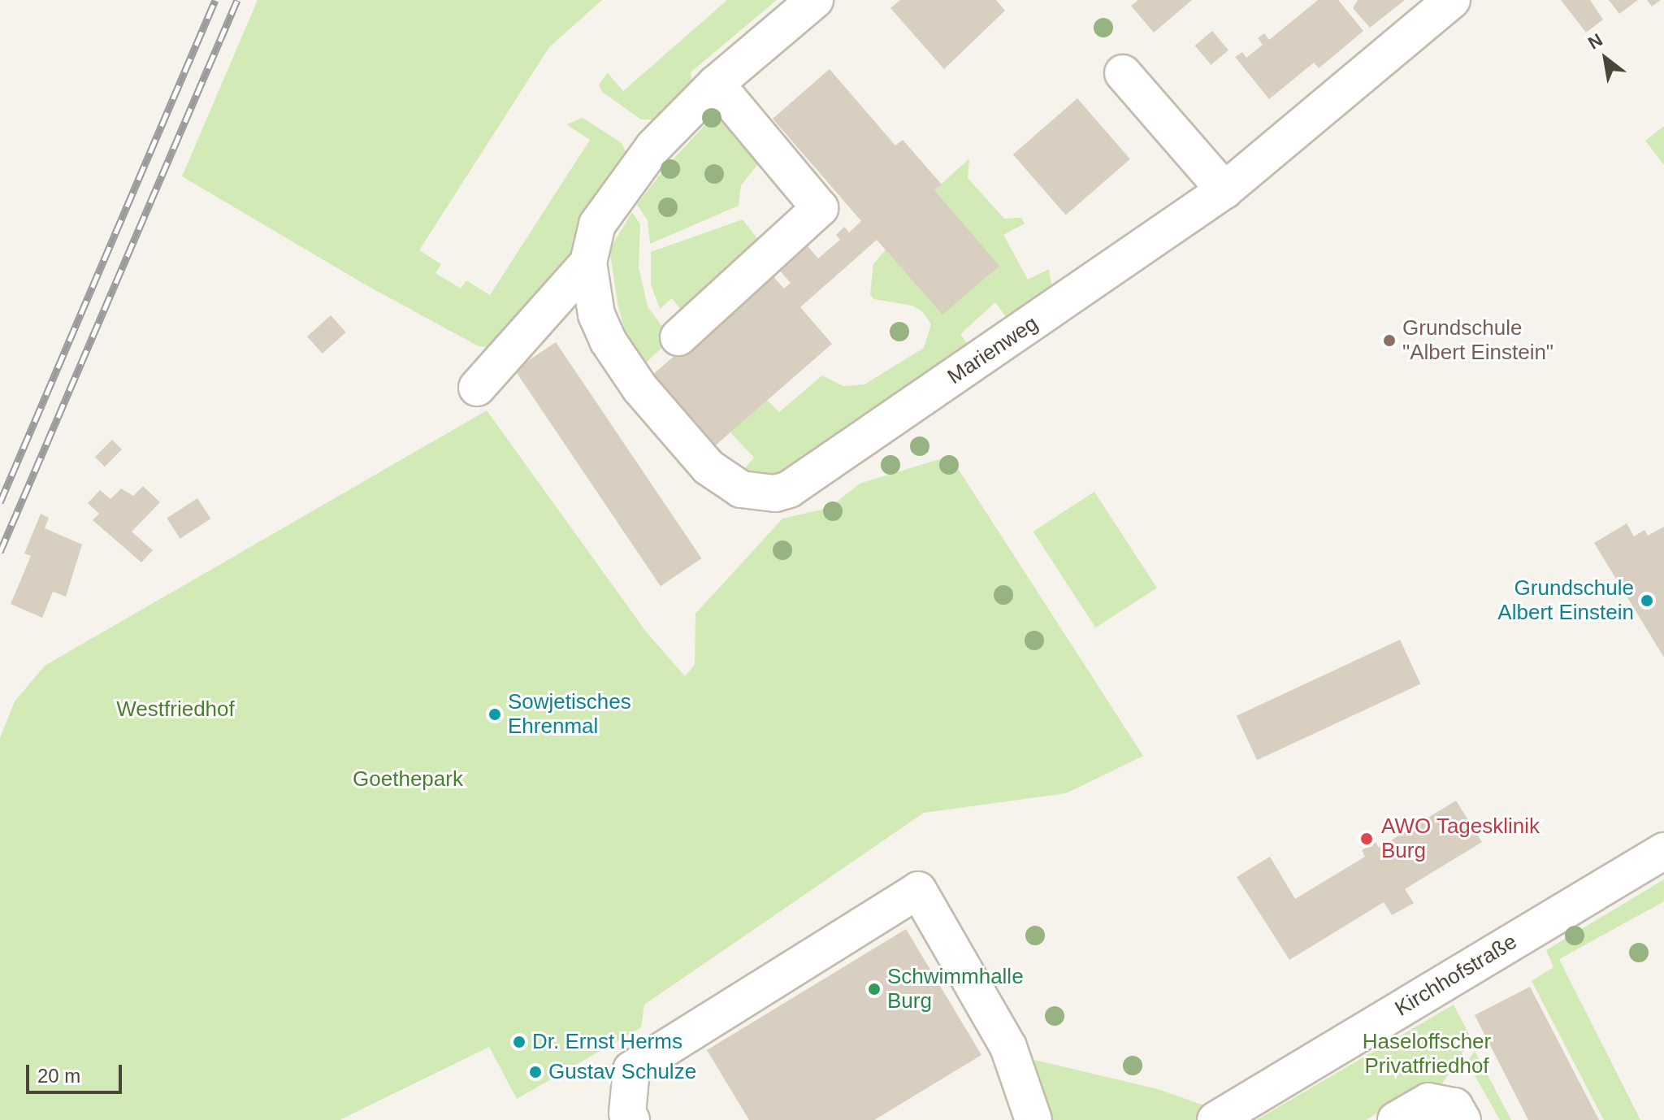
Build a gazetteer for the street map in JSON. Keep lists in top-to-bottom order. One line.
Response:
{"streets":{"street":["Marienweg","Kirchhofstraße"]},"parks":["Westfriedhof","Goethepark","Haseloffscher Privatfriedhof"],"places":["Grundschule \"Albert Einstein\"","Grundschule Albert Einstein","Sowjetisches Ehrenmal","AWO Tagesklinik Burg","Schwimmhalle Burg","Dr. Ernst Herms","Gustav Schulze"],"scale_bar":"20 m","north":"top left"}
